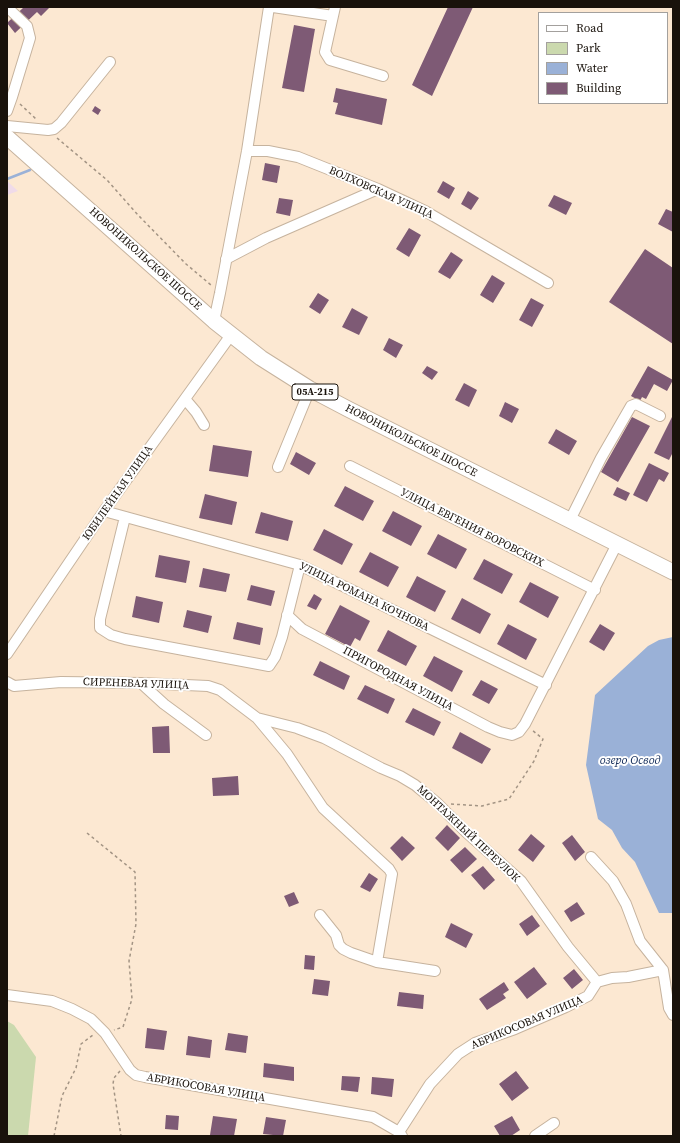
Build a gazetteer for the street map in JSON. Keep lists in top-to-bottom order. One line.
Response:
{"streets":{"highway":["НОВОНИКОЛЬСКОЕ ШОССЕ","05А-215"],"street":["ВОЛХОВСКАЯ УЛИЦА","ЮБИЛЕЙНАЯ УЛИЦА","УЛИЦА ЕВГЕНИЯ БОРОВСКИХ","УЛИЦА РОМАНА КОЧНОВА","ПРИГОРОДНАЯ УЛИЦА","СИРЕНЕВАЯ УЛИЦА","МОНТАЖНЫЙ ПЕРЕУЛОК","АБРИКОСОВАЯ УЛИЦА"]},"crossings":[["НОВОНИКОЛЬСКОЕ ШОССЕ","ЮБИЛЕЙНАЯ УЛИЦА"],["ЮБИЛЕЙНАЯ УЛИЦА","УЛИЦА РОМАНА КОЧНОВА"],["СИРЕНЕВАЯ УЛИЦА","МОНТАЖНЫЙ ПЕРЕУЛОК"],["МОНТАЖНЫЙ ПЕРЕУЛОК","АБРИКОСОВАЯ УЛИЦА"]],"water":["озеро Освод"],"legend":["Road","Park","Water","Building"]}
